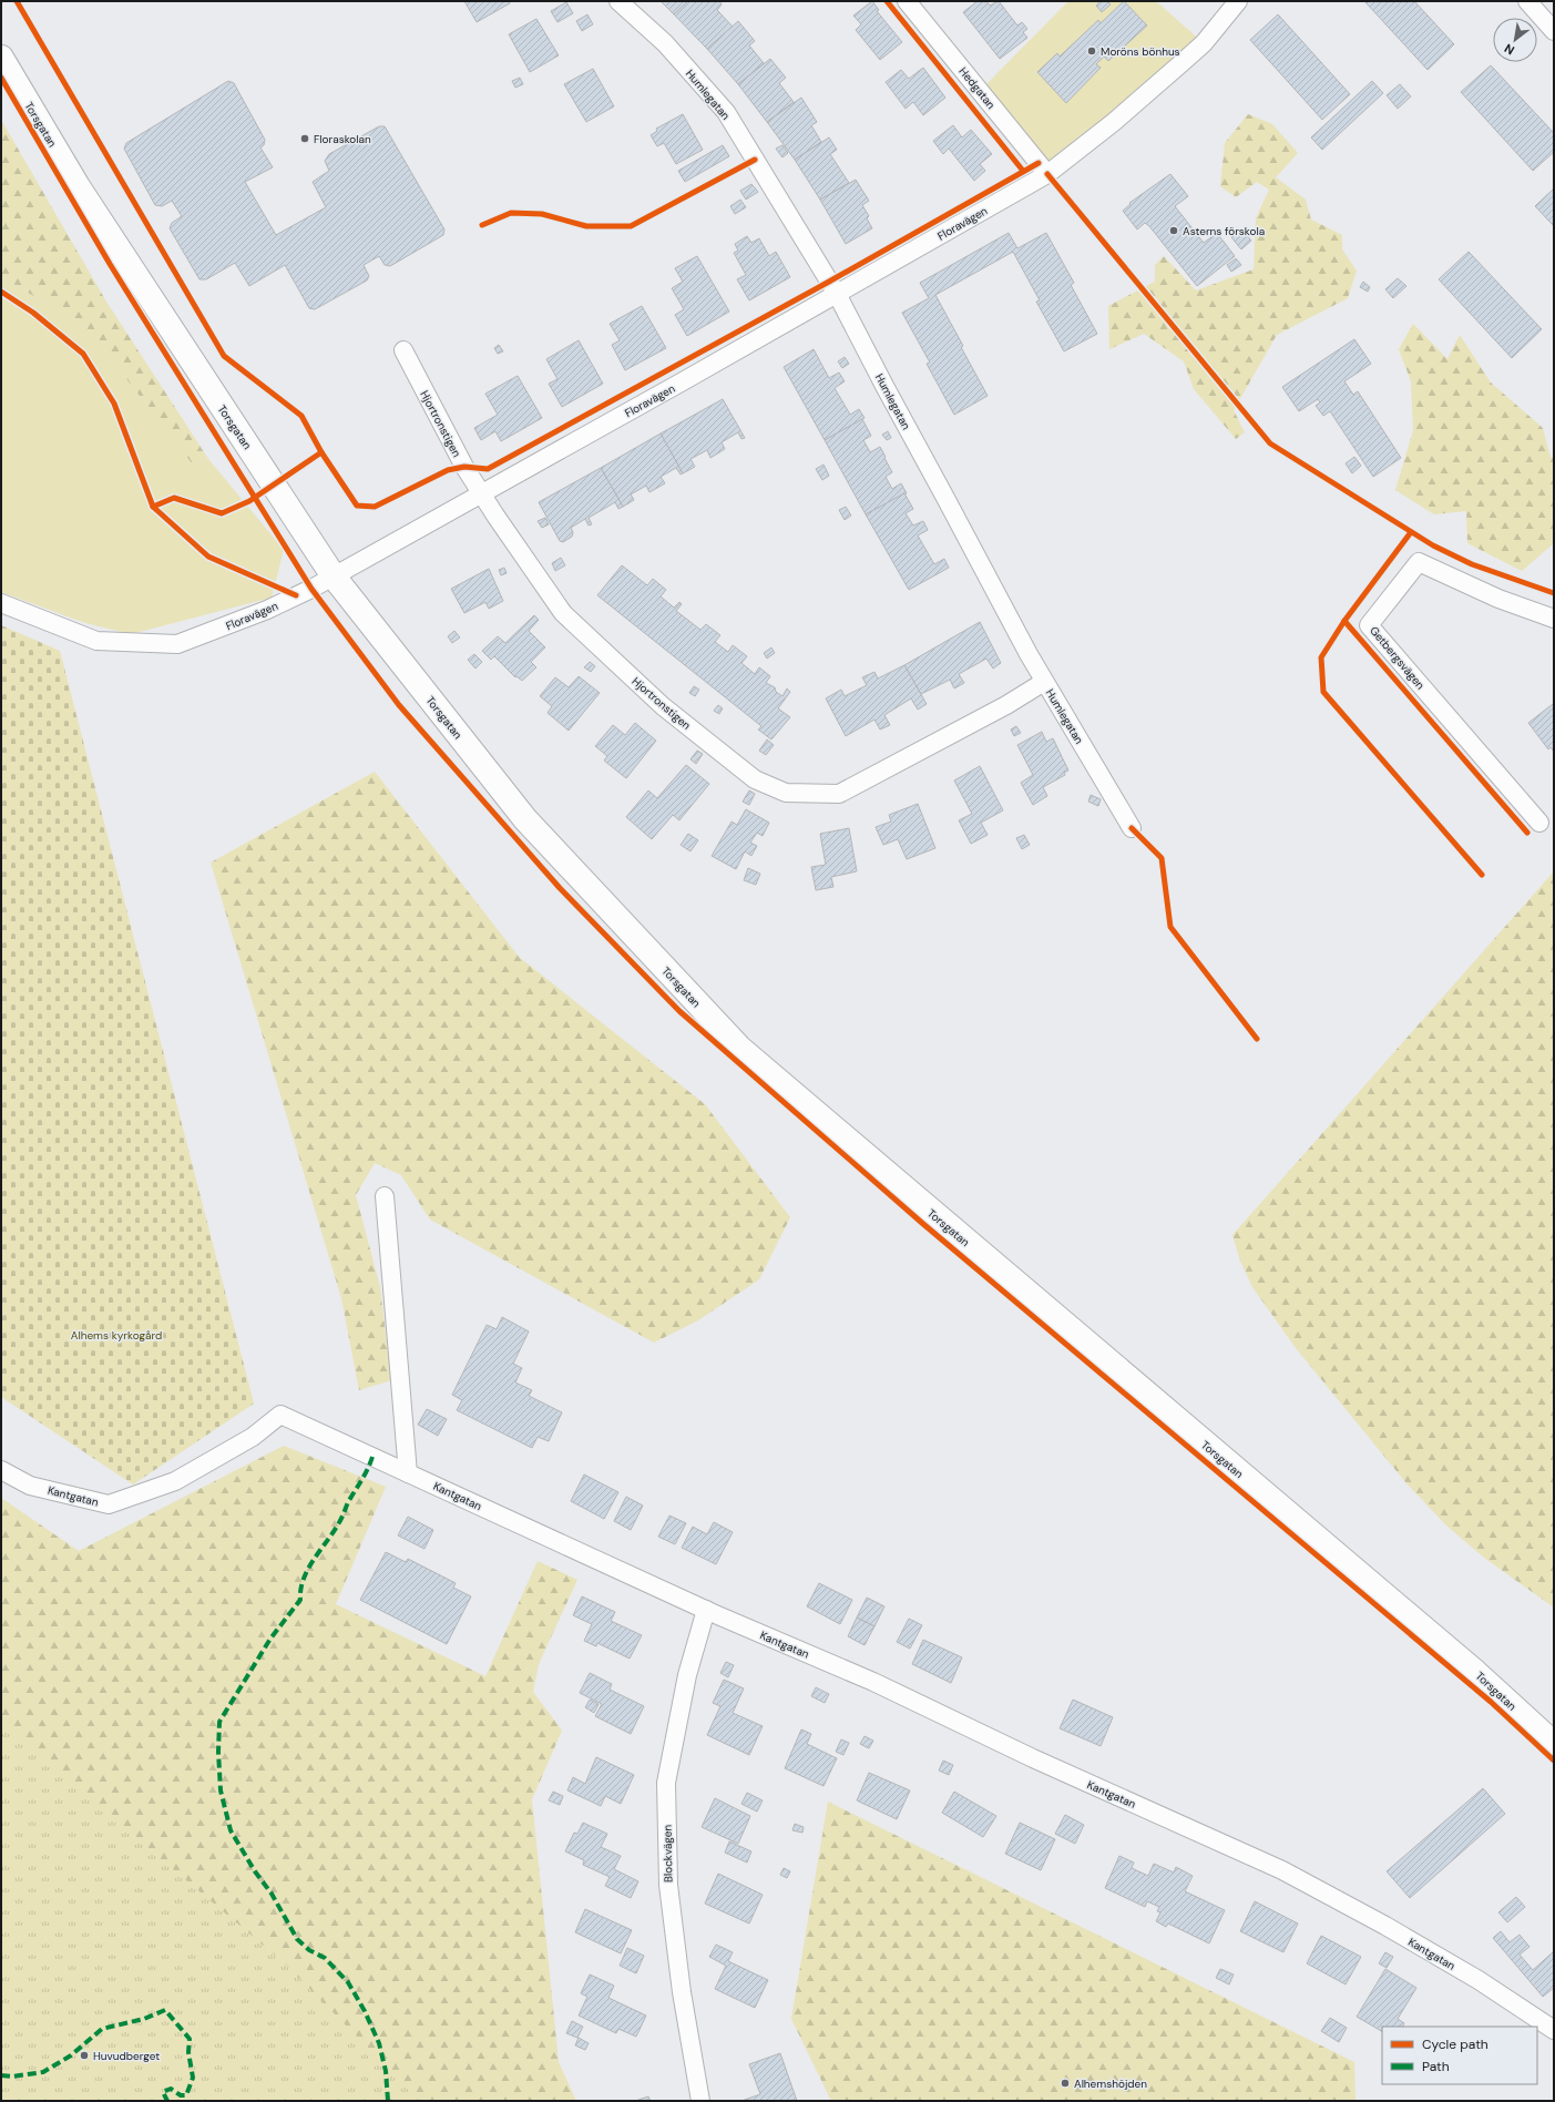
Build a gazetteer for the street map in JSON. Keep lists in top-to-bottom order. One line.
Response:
{"streets":{"main road":["Torsgatan"],"street":["Hedgatan","Humlegatan","Floravägen","Hjortronstigen","Getbergsvägen","Kantgatan","Blockvägen"]},"crossings":[["Hedgatan","Floravägen"],["Humlegatan","Floravägen"],["Humlegatan","Hjortronstigen"],["Torsgatan","Floravägen"],["Floravägen","Hjortronstigen"],["Kantgatan","Blockvägen"]],"parks":["Alhems kyrkogård"],"places":["Moröns bönhus","Floraskolan","Asterns förskola","Huvudberget","Alhemshöjden"],"legend":["Cycle path","Path"],"north":"bottom left"}
